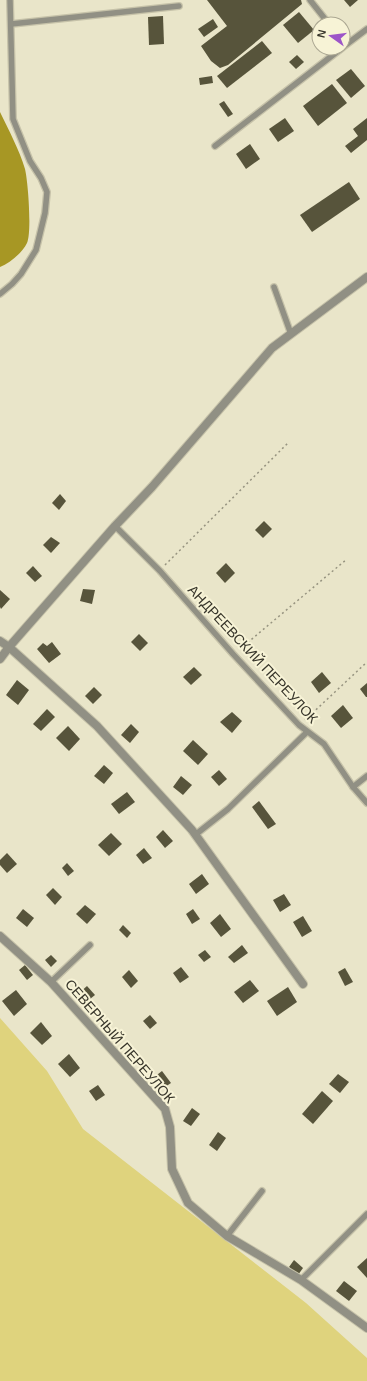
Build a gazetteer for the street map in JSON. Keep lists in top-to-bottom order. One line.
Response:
{"streets":{"street":["СЕВЕРНЫЙ ПЕРЕУЛОК"],"lane":["АНДРЕЕВСКИЙ ПЕРЕУЛОК"]},"north":"left"}
